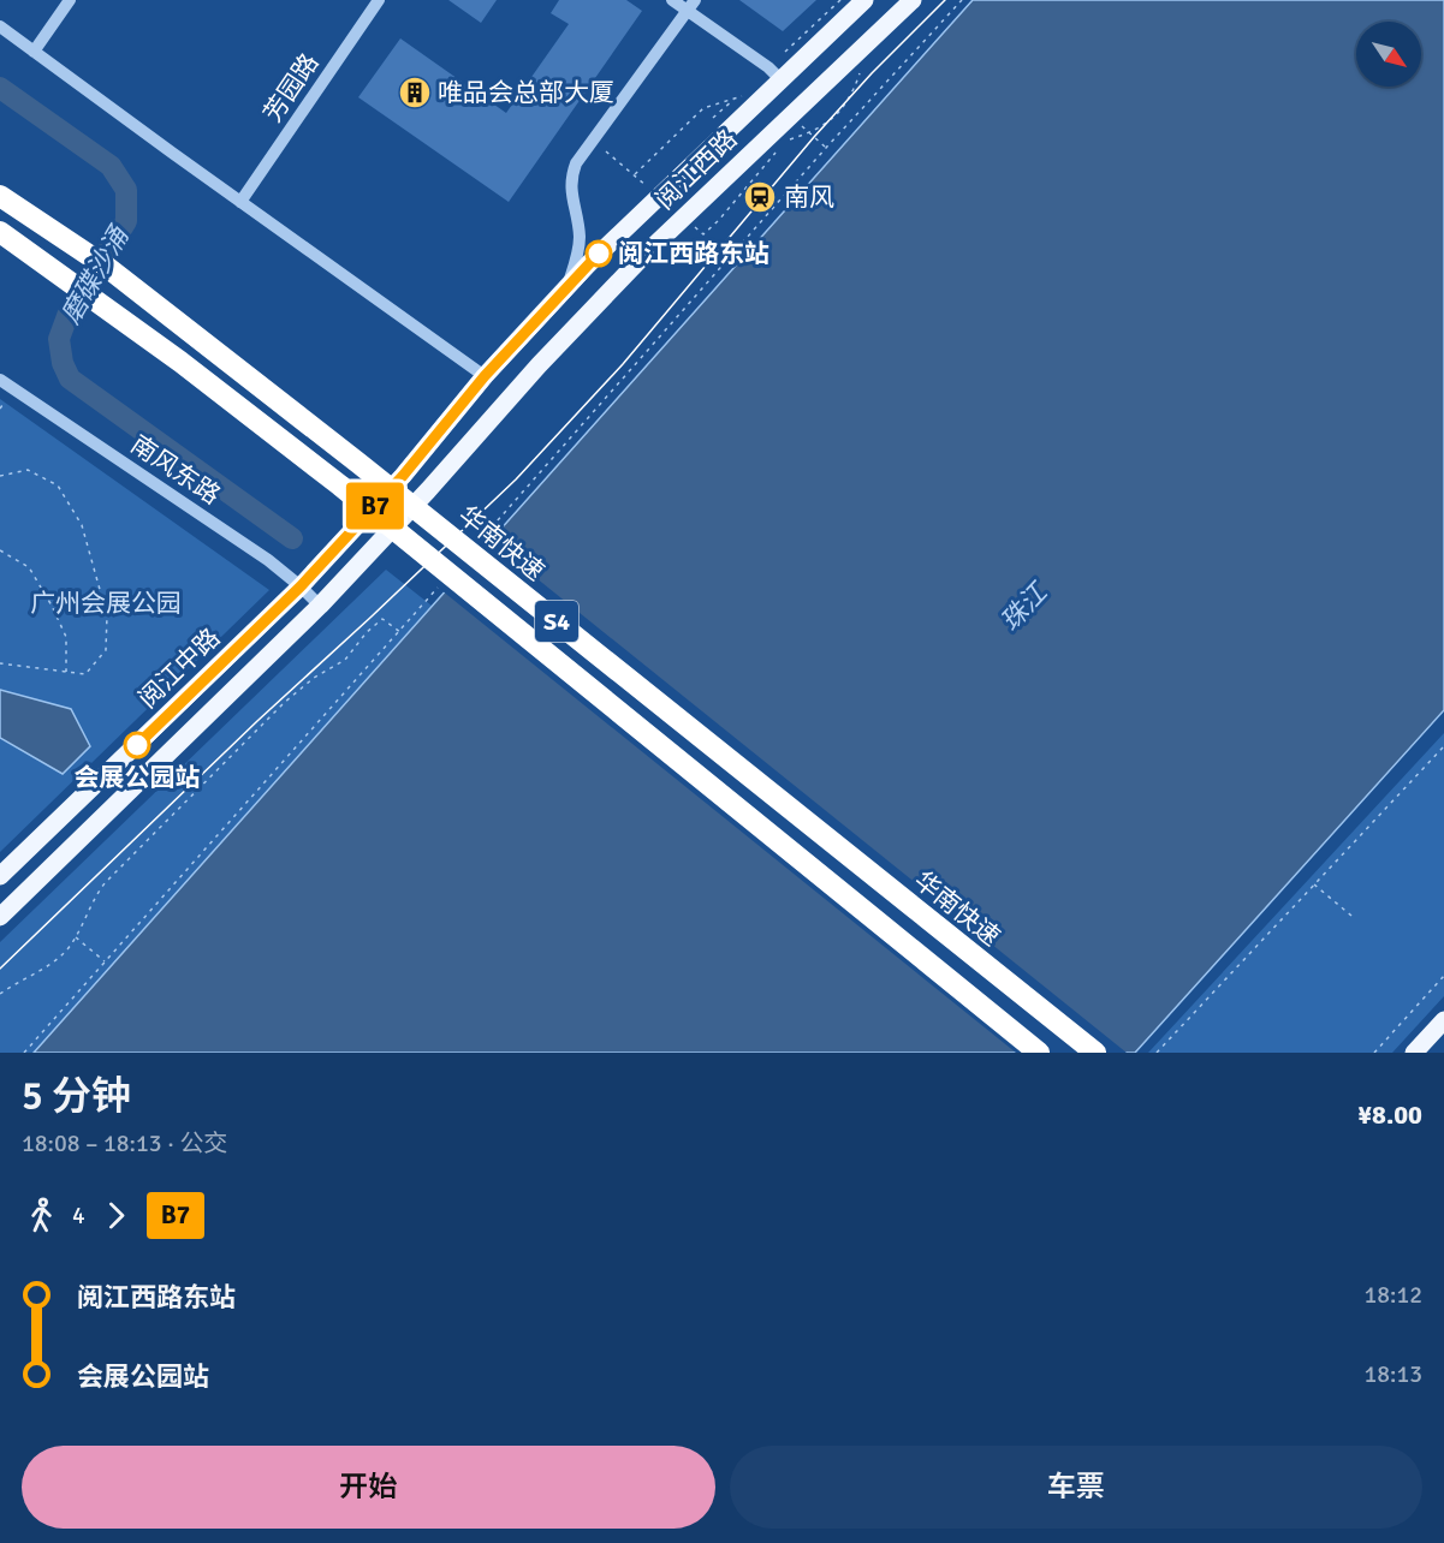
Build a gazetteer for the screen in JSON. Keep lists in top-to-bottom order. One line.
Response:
{"streets":{"highway":["华南快速","S4"],"main road":["阅江西路","阅江中路"],"street":["芳园路","南风东路"]},"crossings":[["阅江西路","南风东路"],["阅江西路","阅江中路"],["南风东路","阅江中路"]],"water":["磨碟沙涌","珠江"],"parks":["广州会展公园"],"places":{"building":["唯品会总部大厦"],"station":["南风"],"other":["阅江西路东站","会展公园站"]},"lines":["bus line B7"],"north":"bottom right","page":{"on_map":"B7","heading":["5 分钟","18:08 – 18:13 · 公交","¥8.00"],"legs":["4","B7"],"list":[{"name":"阅江西路东站","value":"18:12"},{"name":"会展公园站","value":"18:13"}],"buttons":["开始","车票"]}}
